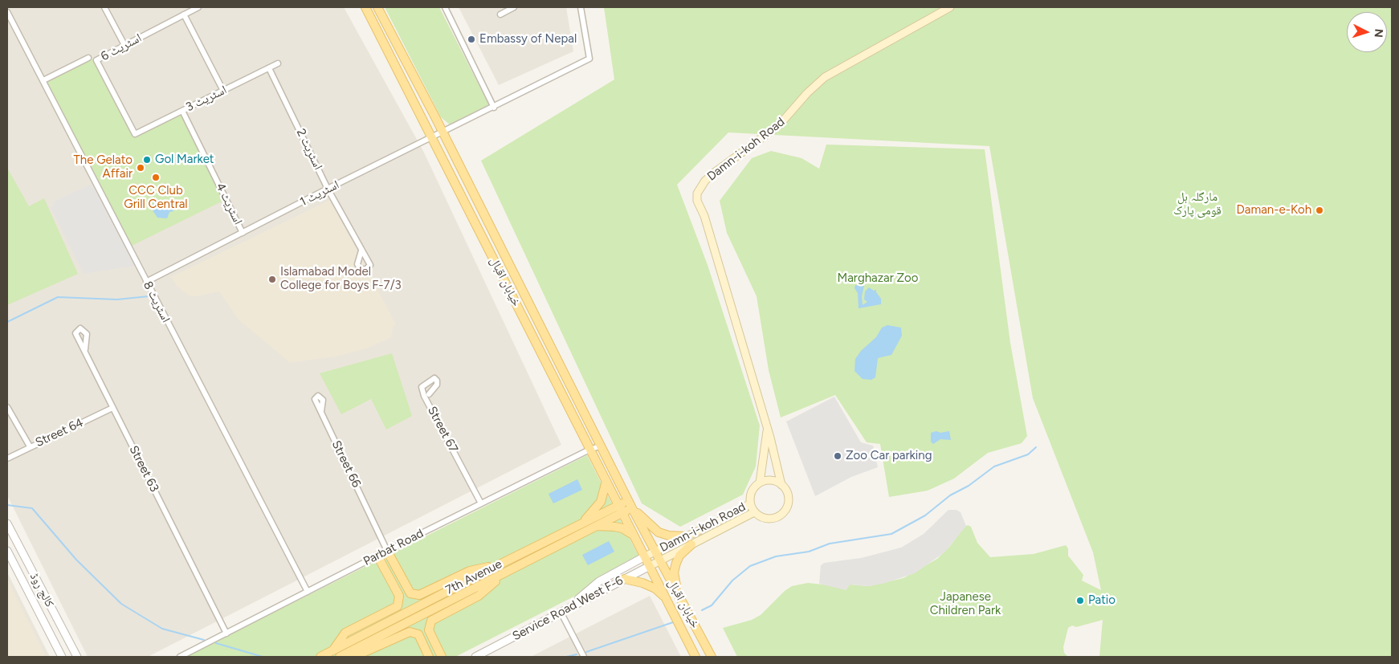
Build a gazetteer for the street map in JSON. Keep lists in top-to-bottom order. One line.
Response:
{"streets":{"main road":["Damn-i-koh Road","خیابان اقبال","7th Avenue","Service Road West F-6"],"street":["اسٹریٹ 6","اسٹریٹ 3","اسٹریٹ 2","اسٹریٹ 1","اسٹریٹ 4","اسٹریٹ 8","Street 67","Street 64","Street 66","Street 63","Parbat Road","کالج روڈ"]},"crossings":[["اسٹریٹ 6","اسٹریٹ 3"],["اسٹریٹ 3","اسٹریٹ 2"],["اسٹریٹ 3","اسٹریٹ 4"],["اسٹریٹ 2","اسٹریٹ 1"],["Damn-i-koh Road","خیابان اقبال"],["Damn-i-koh Road","Service Road West F-6"],["اسٹریٹ 1","اسٹریٹ 4"],["اسٹریٹ 1","خیابان اقبال"],["اسٹریٹ 1","اسٹریٹ 8"],["خیابان اقبال","Parbat Road"],["خیابان اقبال","7th Avenue"],["خیابان اقبال","Service Road West F-6"],["اسٹریٹ 8","Parbat Road"],["Street 67","Parbat Road"],["Street 64","Street 63"],["Street 66","Parbat Road"],["Street 63","Parbat Road"]],"parks":["مارگلہ ہل قومی پارک","Marghazar Zoo","Japanese Children Park"],"places":["Embassy of Nepal","Gol Market","The Gelato Affair","CCC Club Grill Central","Daman-e-Koh","Islamabad Model College for Boys F-7/3","Zoo Car parking","Patio"],"north":"right"}
